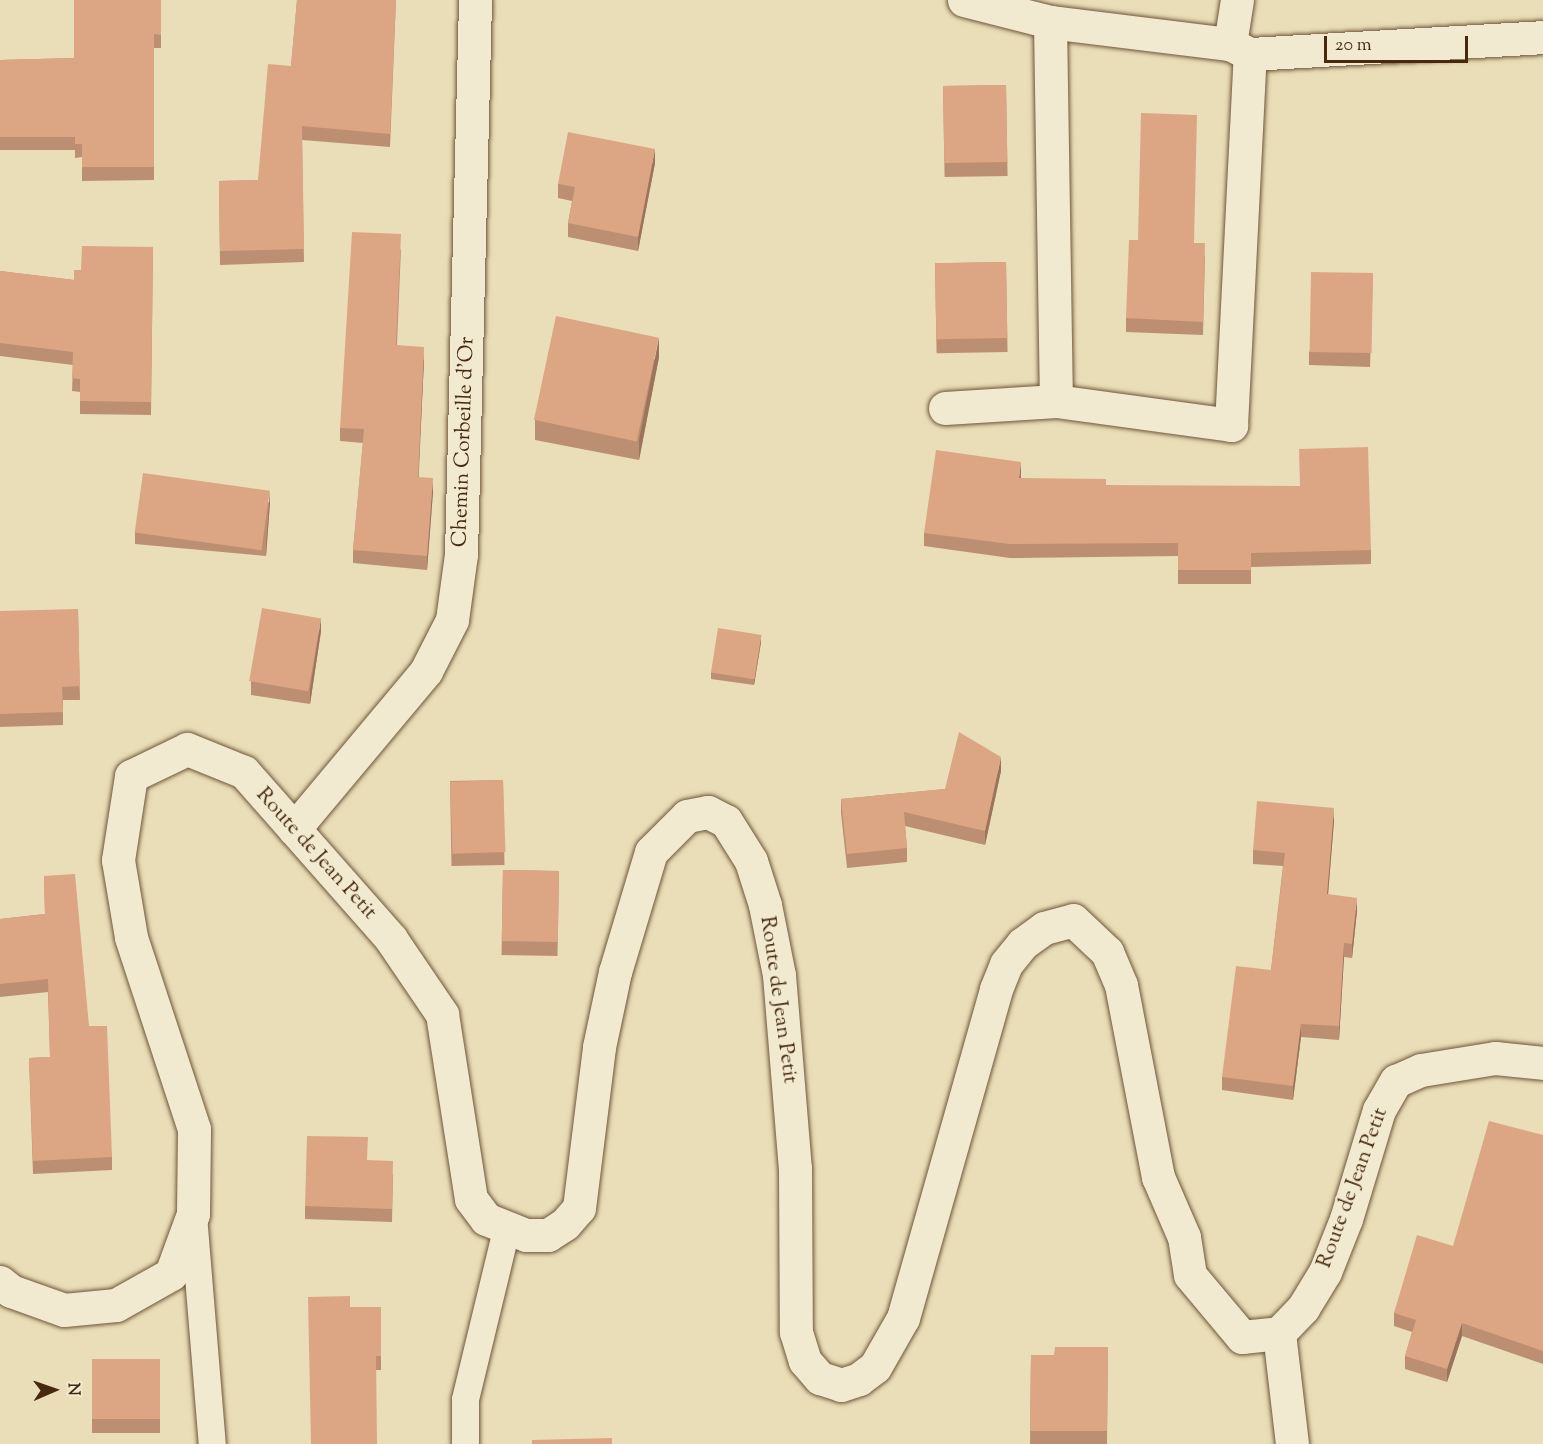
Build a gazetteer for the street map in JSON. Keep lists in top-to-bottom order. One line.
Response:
{"streets":{"street":["Chemin Corbeille d'Or","Route de Jean Petit"]},"crossings":[["Chemin Corbeille d'Or","Route de Jean Petit"]],"scale_bar":"20 m","north":"right"}
